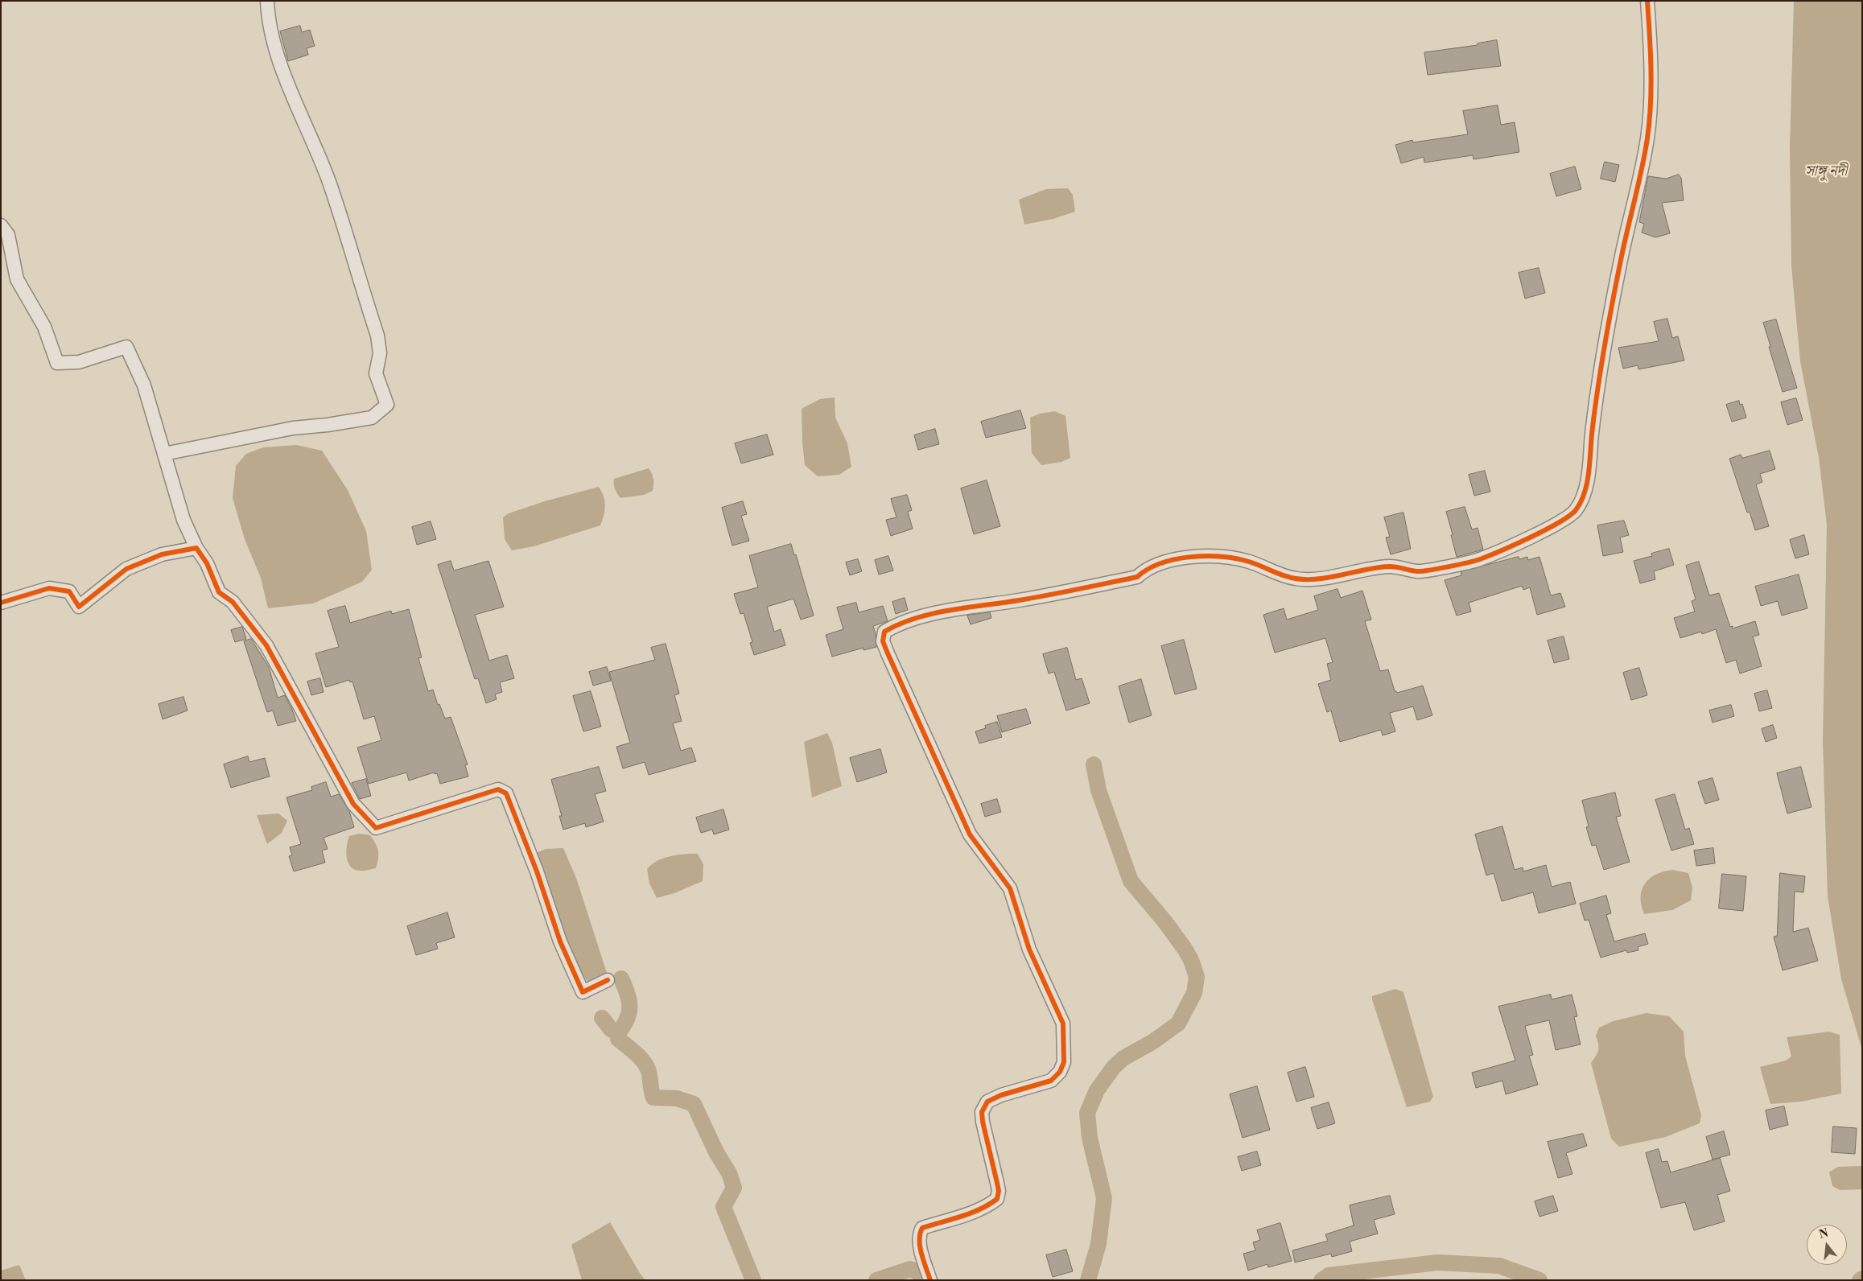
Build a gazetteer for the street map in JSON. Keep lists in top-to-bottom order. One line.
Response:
{"water":["সাঙ্গু নদী"],"north":"top"}
